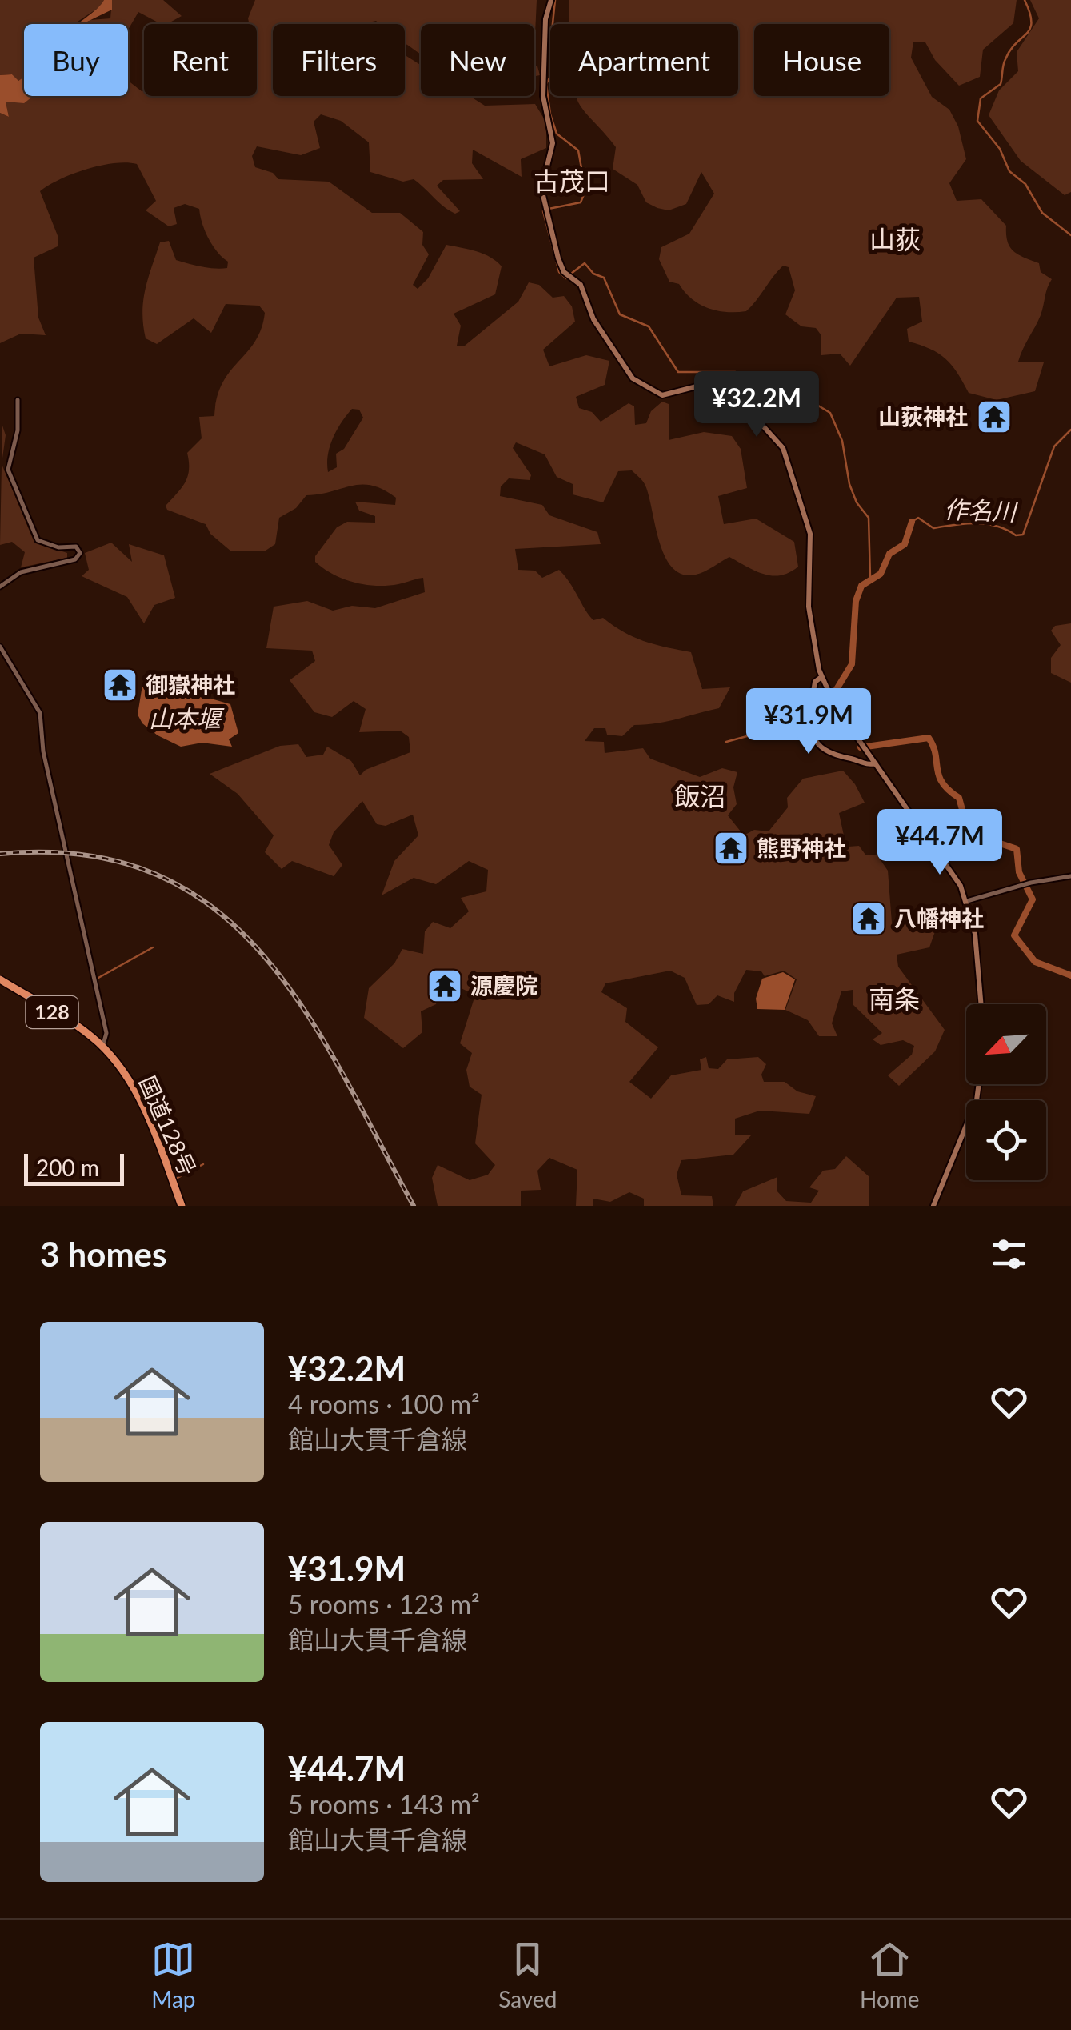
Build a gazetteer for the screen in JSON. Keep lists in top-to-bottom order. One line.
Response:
{"streets":{"highway":["128","国道128号"]},"districts":["古茂口","山荻","飯沼","南条"],"water":["作名川","山本堰"],"places":{"temple":["山荻神社","御嶽神社","熊野神社","八幡神社","源慶院"]},"scale_bar":"200 m","north":"bottom left","page":{"chip":["Buy","Rent","Filters","New","Apartment","House"],"price":["¥32.2M","¥31.9M","¥44.7M"],"scale":"200 m","heading":"3 homes","list":[{"name":"¥32.2M","note":"4 rooms · 100 m² · 館山大貫千倉線"},{"name":"¥31.9M","note":"5 rooms · 123 m² · 館山大貫千倉線"},{"name":"¥44.7M","note":"5 rooms · 143 m² · 館山大貫千倉線"}],"tabs":["Map","Saved","Home"]}}
